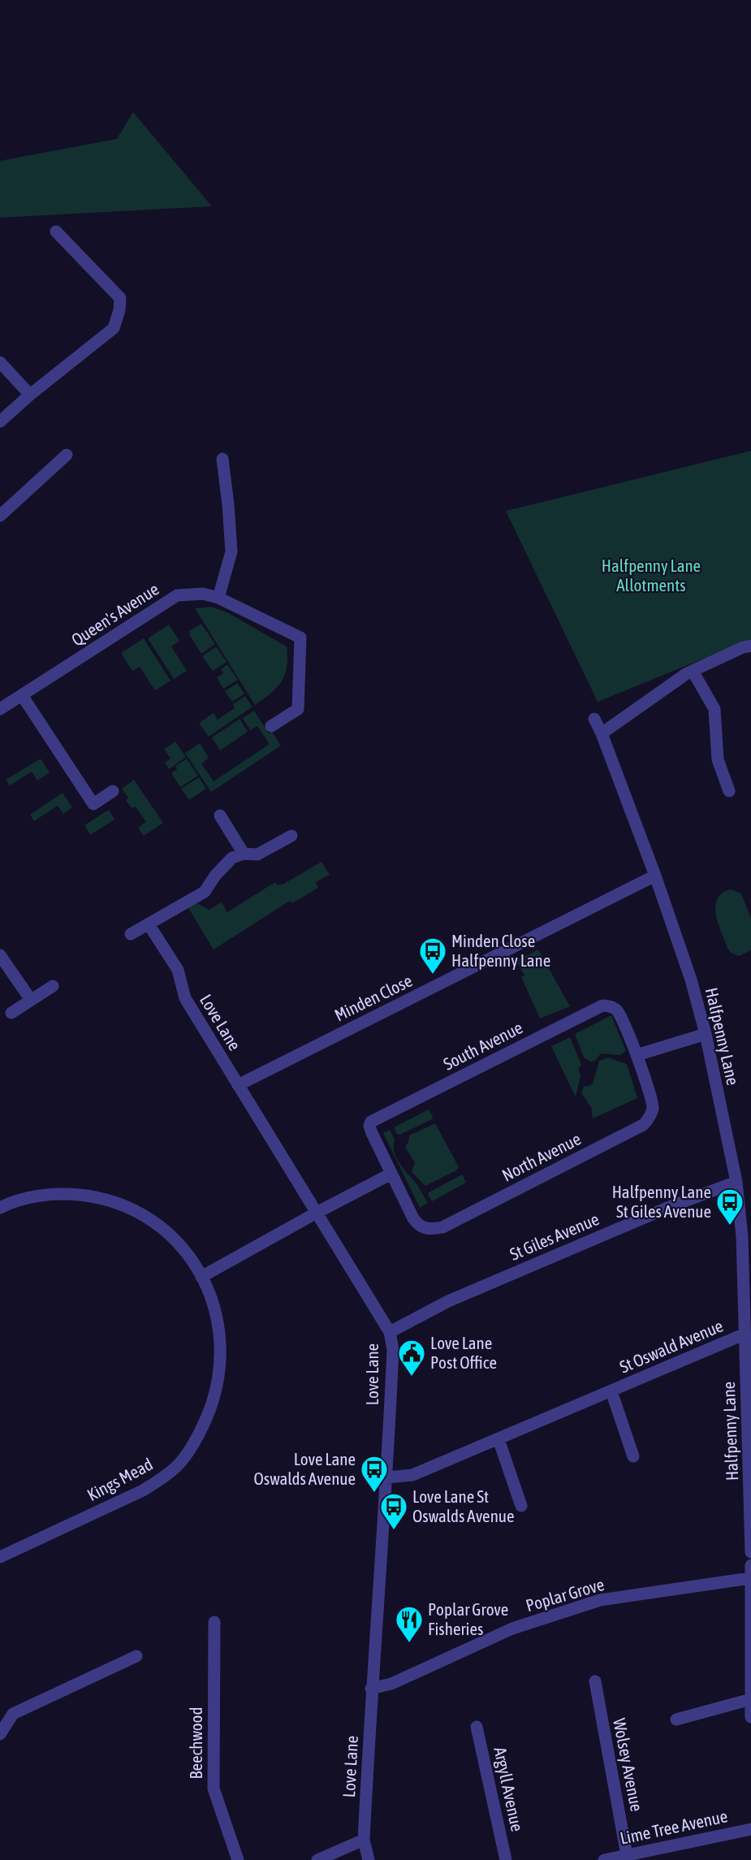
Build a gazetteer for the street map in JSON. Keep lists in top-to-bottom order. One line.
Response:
{"streets":{"street":["Queen's Avenue","Minden Close","Love Lane","Halfpenny Lane","South Avenue","North Avenue","St Giles Avenue","St Oswald Avenue","Kings Mead","Poplar Grove","Beechwood","Wolsey Avenue","Argyll Avenue","Lime Tree Avenue"]},"crossings":[["Minden Close","Love Lane"],["Minden Close","Halfpenny Lane"],["Love Lane","St Giles Avenue"],["Love Lane","St Oswald Avenue"],["Love Lane","Poplar Grove"],["Halfpenny Lane","St Giles Avenue"],["Halfpenny Lane","St Oswald Avenue"],["South Avenue","North Avenue"],["Wolsey Avenue","Lime Tree Avenue"]],"parks":["Halfpenny Lane Allotments"],"places":{"bus stop":["Minden Close Halfpenny Lane","Halfpenny Lane St Giles Avenue","Love Lane Oswalds Avenue","Love Lane St Oswalds Avenue"],"public building":["Love Lane Post Office"],"restaurant":["Poplar Grove Fisheries"]}}
